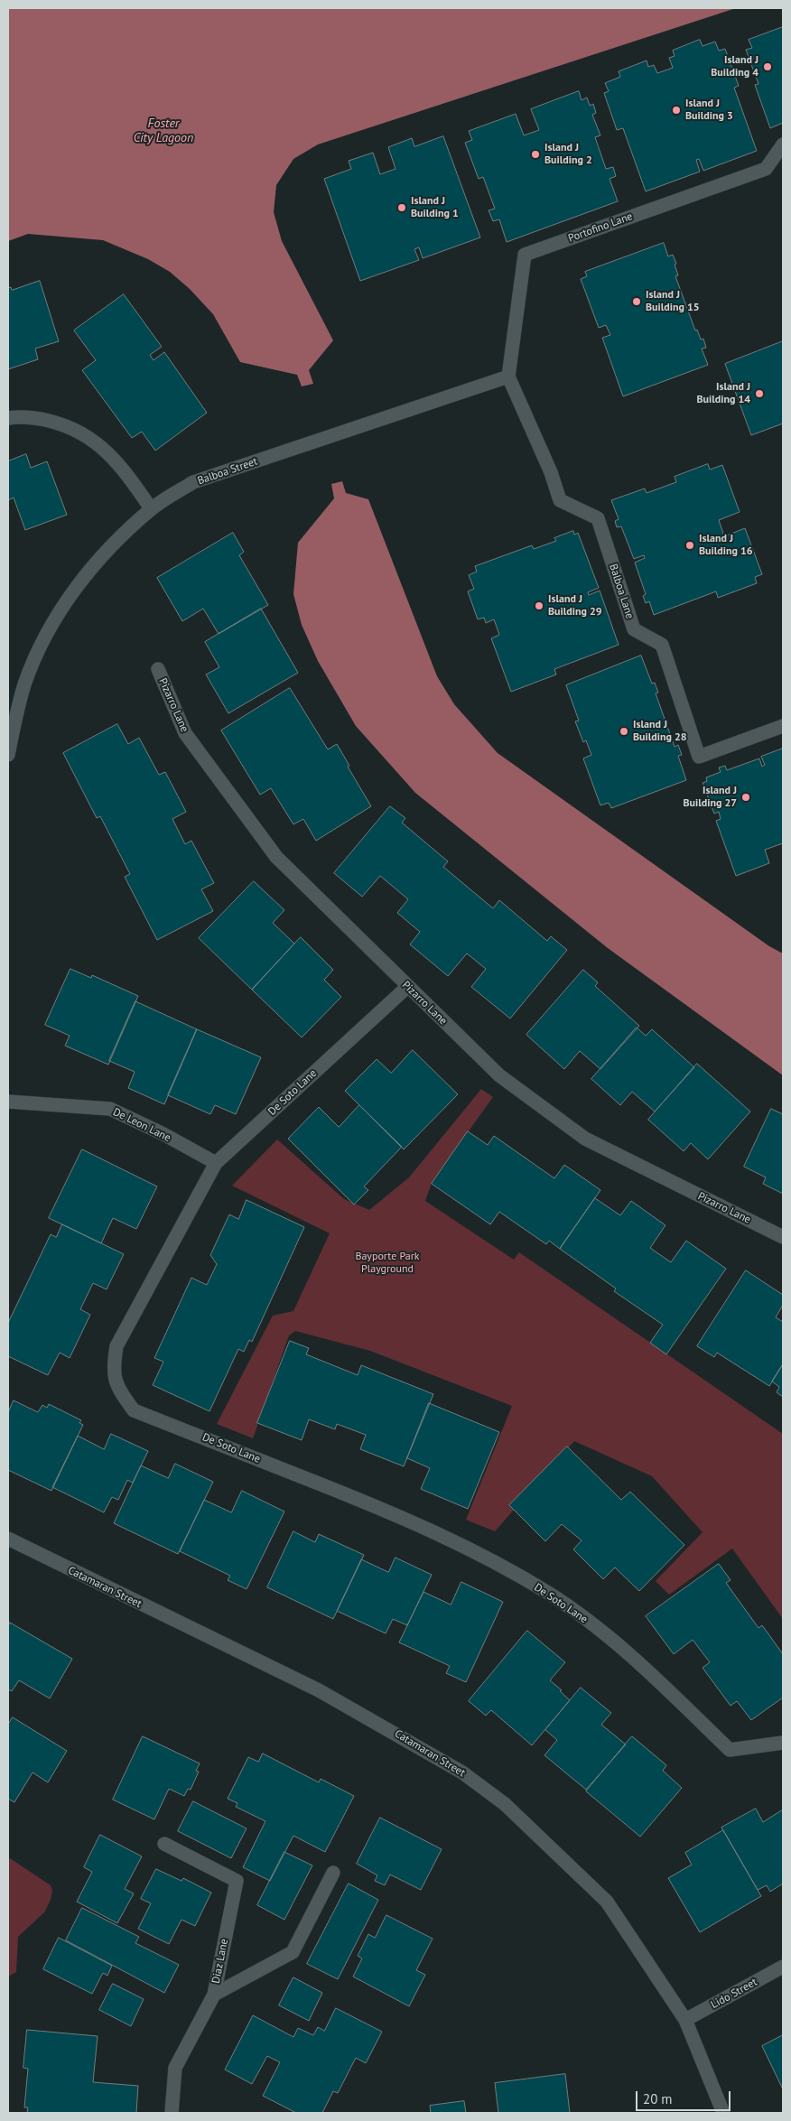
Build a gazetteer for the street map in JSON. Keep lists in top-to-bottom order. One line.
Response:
{"streets":{"street":["Portofino Lane","Balboa Street","Balboa Lane","Pizarro Lane","De Soto Lane","De Leon Lane","Catamaran Street","Diaz Lane","Lido Street"]},"crossings":[["Portofino Lane","Balboa Street"],["Portofino Lane","Balboa Lane"],["Balboa Street","Balboa Lane"],["Pizarro Lane","De Soto Lane"],["De Soto Lane","De Leon Lane"],["Catamaran Street","Lido Street"]],"water":["Foster City Lagoon"],"parks":["Bayporte Park Playground"],"places":["Island J Building 4","Island J Building 3","Island J Building 2","Island J Building 1","Island J Building 15","Island J Building 14","Island J Building 16","Island J Building 29","Island J Building 28","Island J Building 27"],"scale_bar":"20 m"}
